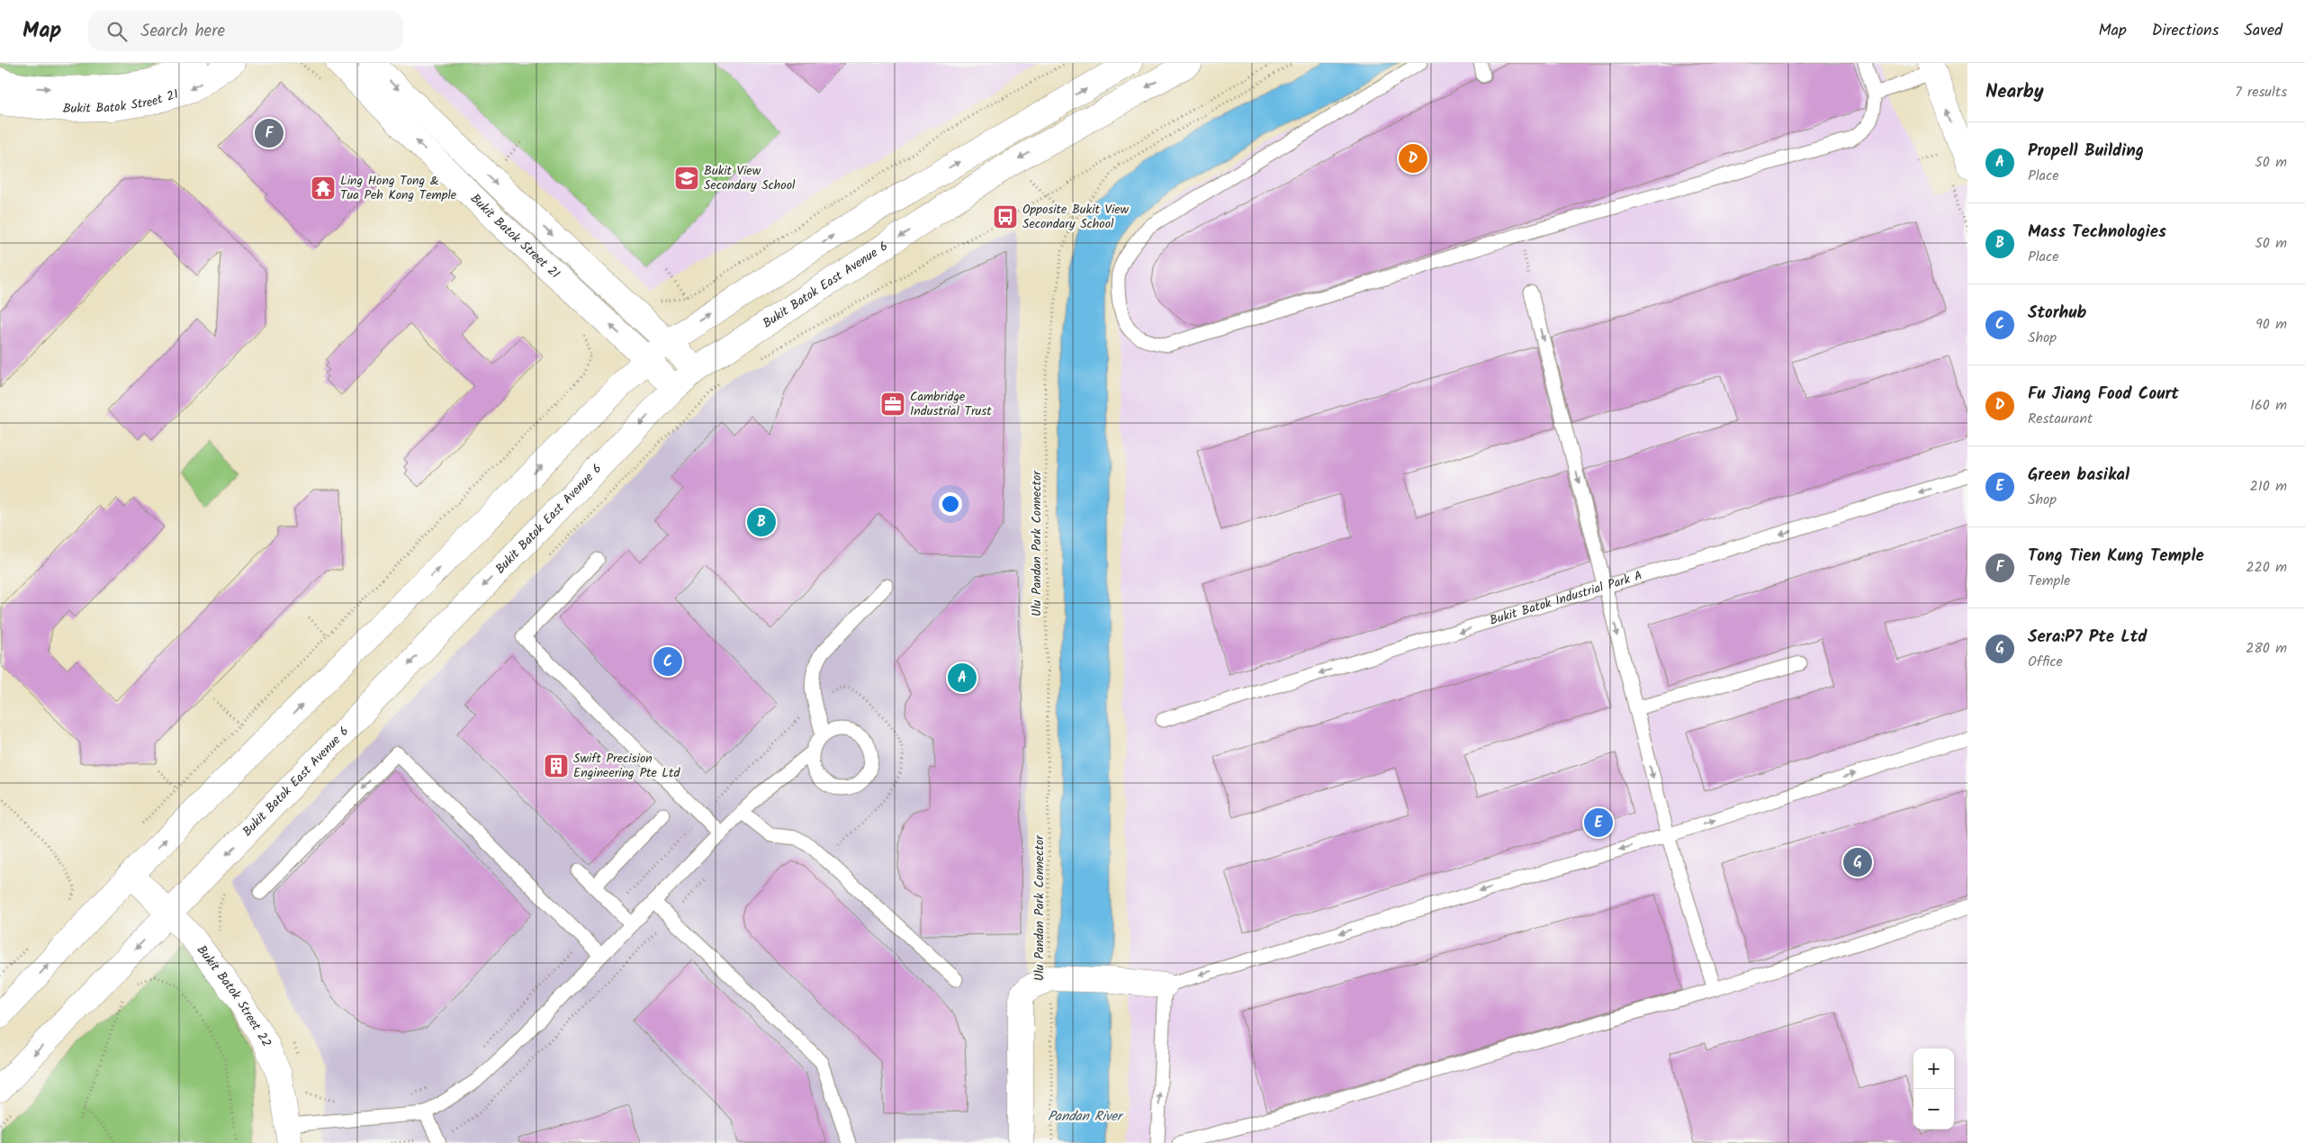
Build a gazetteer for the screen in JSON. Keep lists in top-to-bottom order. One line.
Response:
{"streets":{"main road":["Bukit Batok Street 21","Bukit Batok East Avenue 6","Bukit Batok Street 22"],"lane":["Bukit Batok Industrial Park A"],"path":["Ulu Pandan Park Connector"]},"crossings":[["Bukit Batok Street 21","Bukit Batok East Avenue 6"],["Bukit Batok East Avenue 6","Bukit Batok Street 22"]],"one_way":["Bukit Batok Industrial Park A"],"water":["Pandan River"],"places":{"school or university":["Bukit View Secondary School"],"temple":["Ling Hong Tong & Tua Peh Kong Temple"],"bus stop":["Opposite Bukit View Secondary School"],"office":["Cambridge Industrial Trust"],"building":["Swift Precision Engineering Pte Ltd"]},"page":{"header":"Map","search":"Search here","nav":["Map","Directions","Saved"],"heading":["Nearby","7 results"],"pins":["F","D","B","C","A","E","G"],"list":[{"mark":"A","name":"Propell Building","note":"Place","value":"50 m"},{"mark":"B","name":"Mass Technologies","note":"Place","value":"50 m"},{"mark":"C","name":"Storhub","note":"Shop","value":"90 m"},{"mark":"D","name":"Fu Jiang Food Court","note":"Restaurant","value":"160 m"},{"mark":"E","name":"Green basikal","note":"Shop","value":"210 m"},{"mark":"F","name":"Tong Tien Kung Temple","note":"Temple","value":"220 m"},{"mark":"G","name":"Sera:P7 Pte Ltd","note":"Office","value":"280 m"}],"map_buttons":["+","−"]}}
